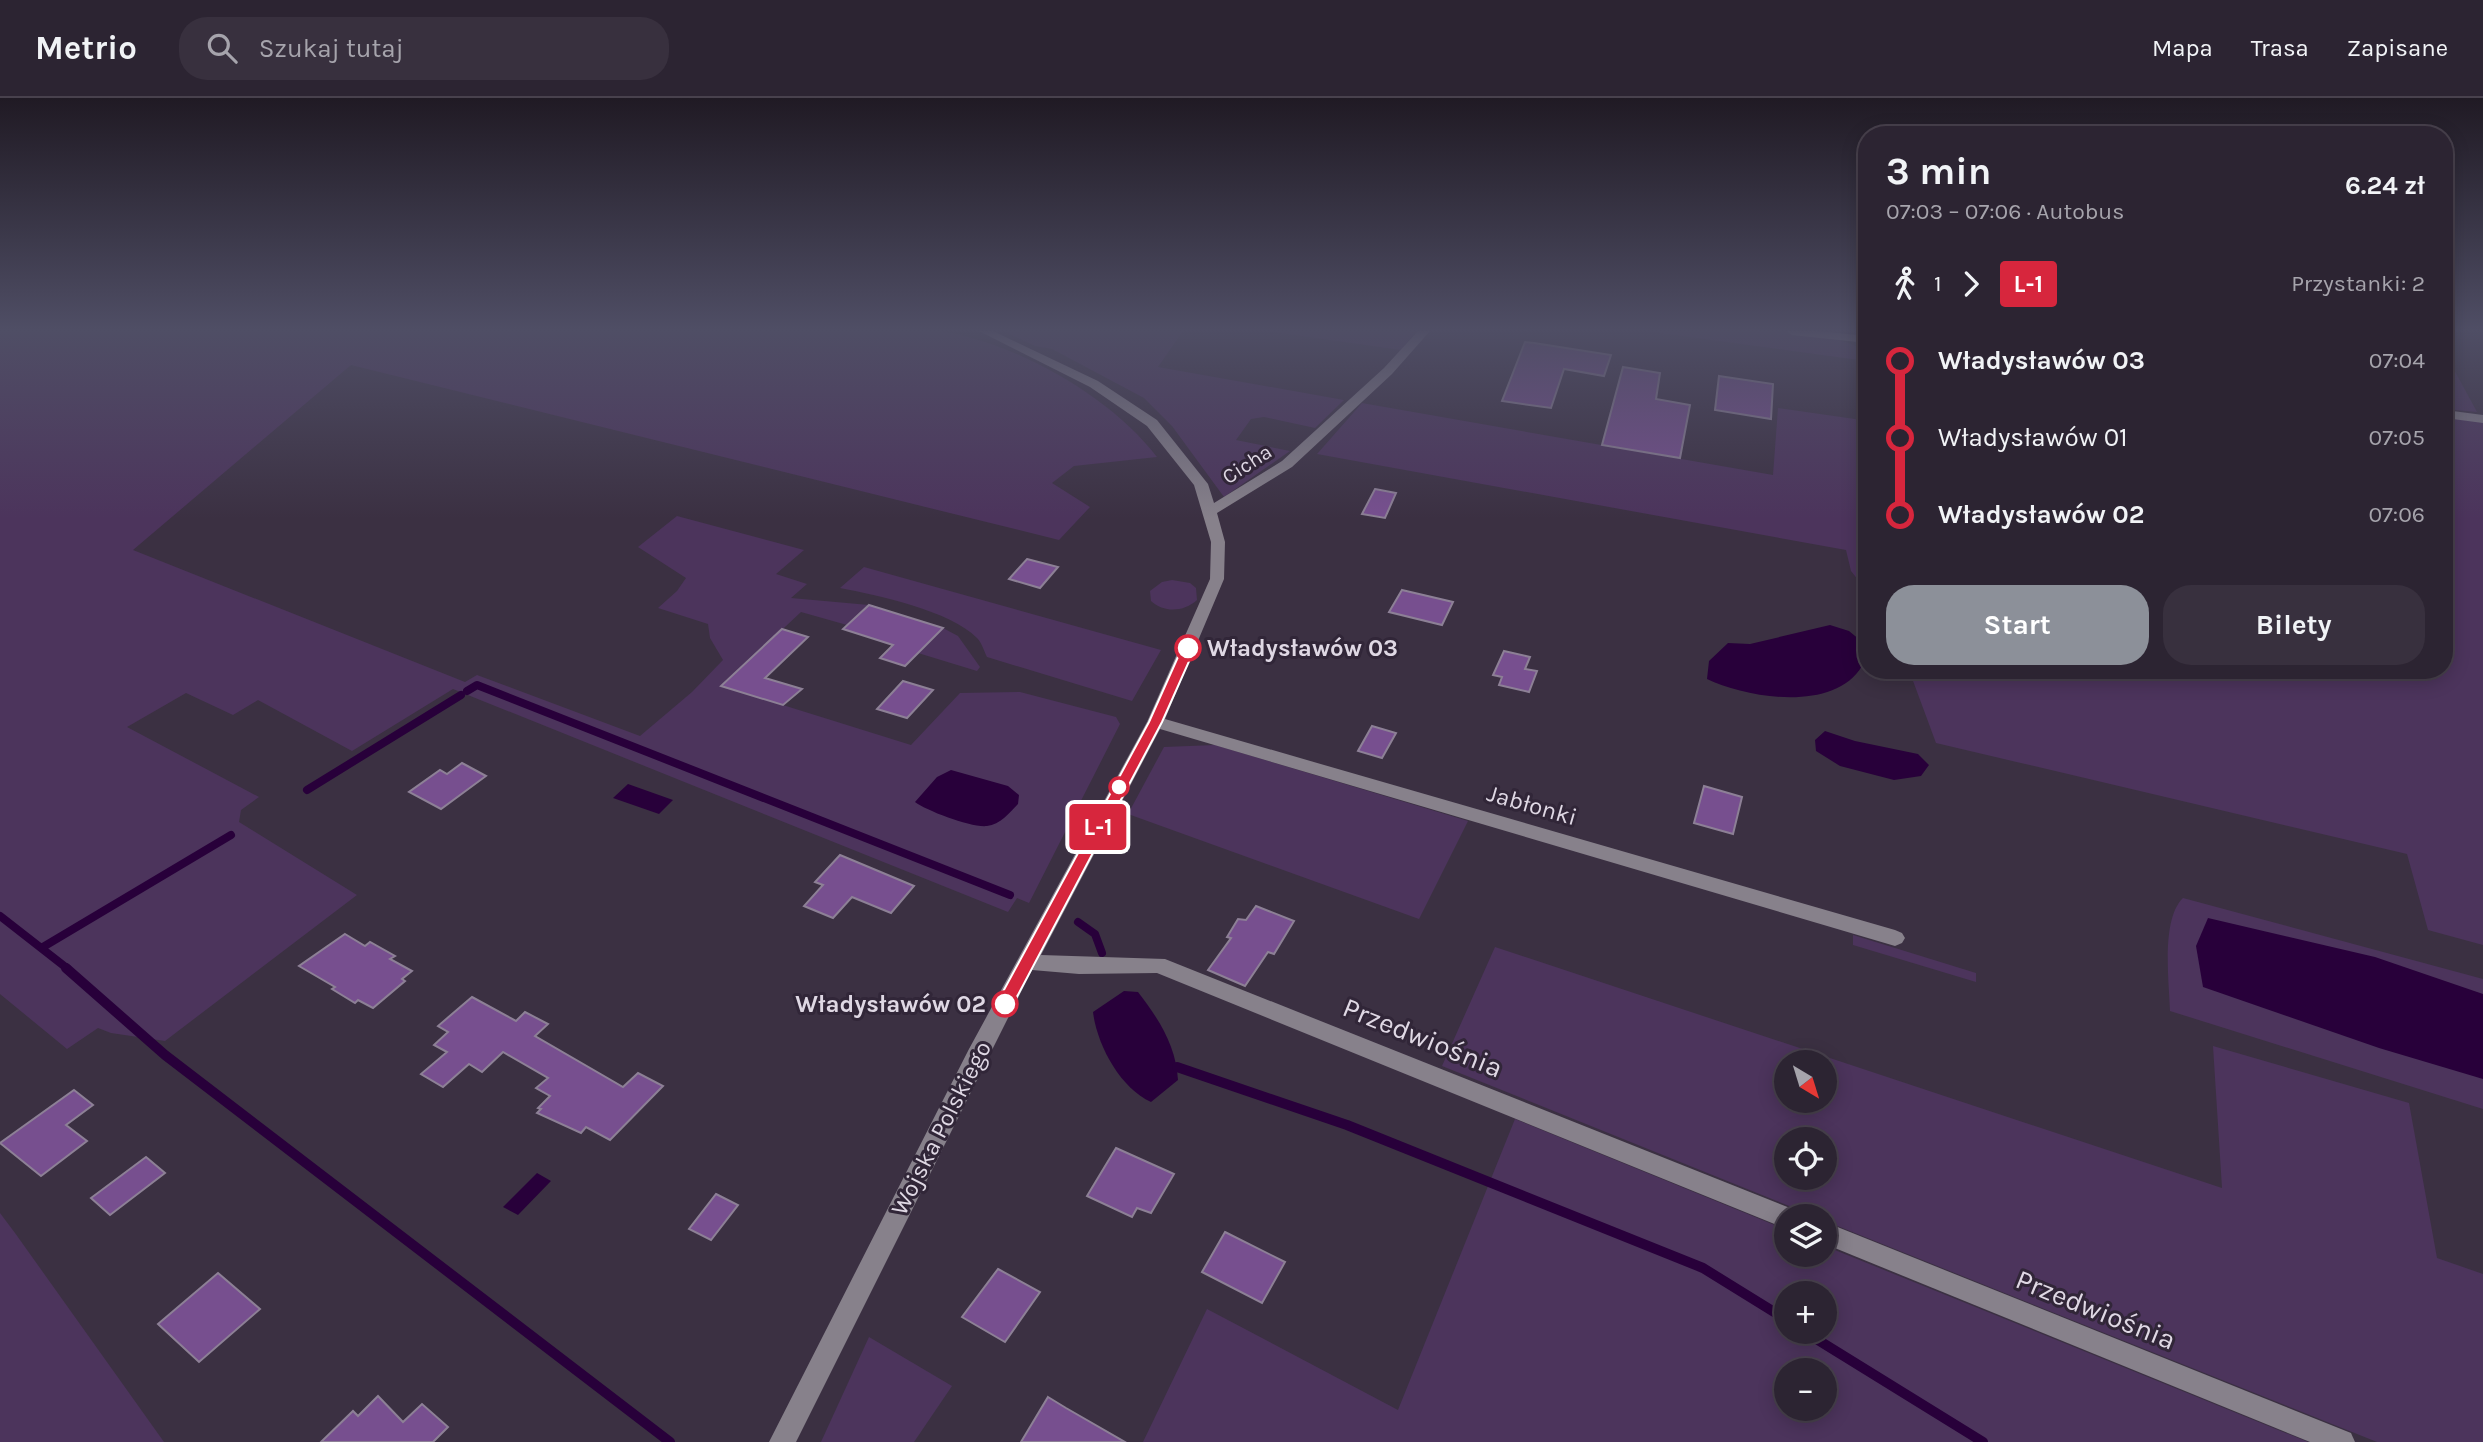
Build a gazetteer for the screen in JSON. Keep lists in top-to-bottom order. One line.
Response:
{"streets":{"street":["Cicha","Jabłonki","Przedwiośnia","Wojska Polskiego"]},"crossings":[["Cicha","Wojska Polskiego"],["Jabłonki","Wojska Polskiego"],["Przedwiośnia","Wojska Polskiego"]],"places":["Władysławów 03","Władysławów 02"],"lines":["bus line L-1"],"north":"bottom right","page":{"header":"Metrio","search":"Szukaj tutaj","nav":["Mapa","Trasa","Zapisane"],"on_map":"L-1","heading":["3 min","07:03 – 07:06 · Autobus","6.24 zł"],"legs":["1","L-1","Przystanki: 2"],"list":[{"name":"Władysławów 03","value":"07:04"},{"name":"Władysławów 01","value":"07:05"},{"name":"Władysławów 02","value":"07:06"}],"buttons":["Start","Bilety"],"map_buttons":["+","−"]}}
